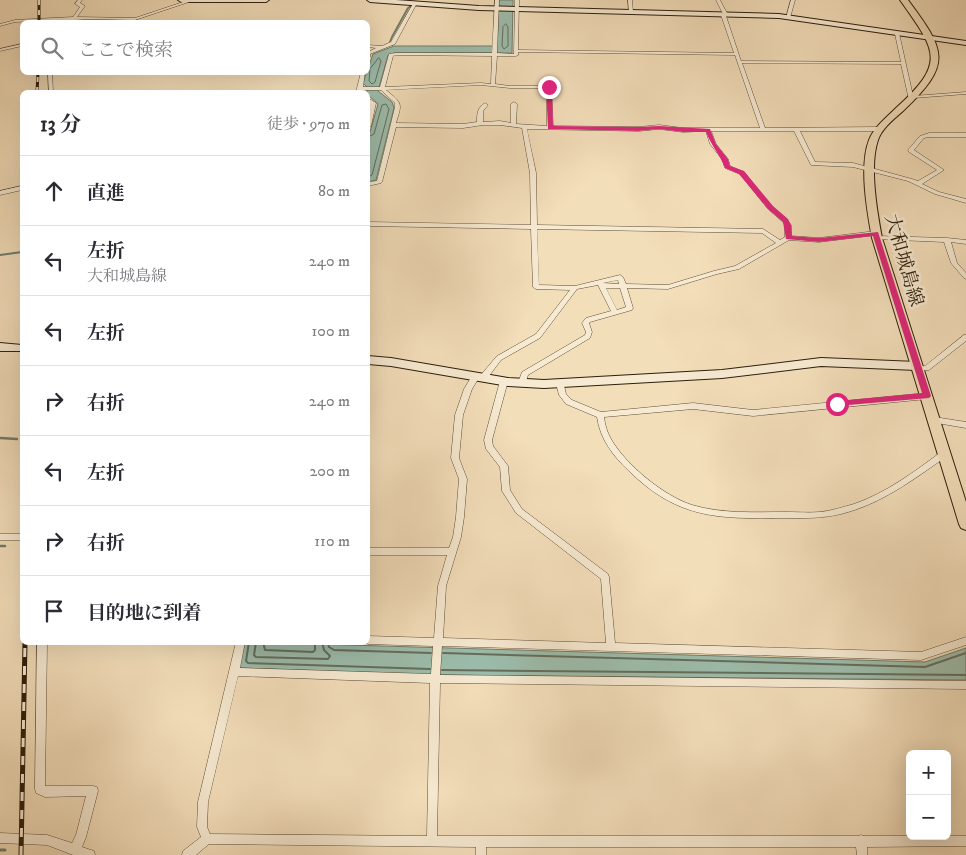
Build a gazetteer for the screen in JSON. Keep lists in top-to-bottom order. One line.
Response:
{"streets":{"main road":["大和城島線"]},"page":{"search":"ここで検索","heading":["13 分","徒歩 · 970 m"],"list":[["直進","80 m"],["左折","大和城島線","240 m"],["左折","100 m"],["右折","240 m"],["左折","200 m"],["右折","110 m"],"目的地に到着"],"map_buttons":["+","−"]}}
